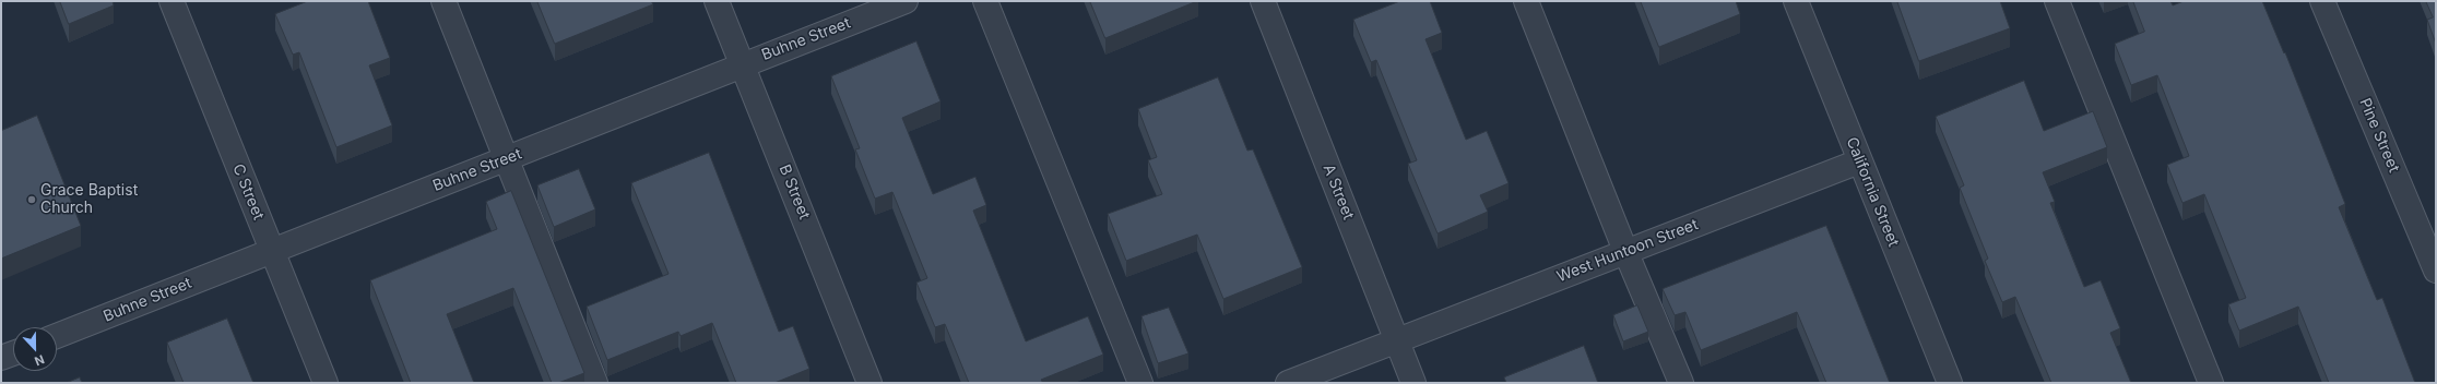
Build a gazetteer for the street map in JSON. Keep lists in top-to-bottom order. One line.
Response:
{"streets":{"street":["Buhne Street","Pine Street","C Street","B Street","A Street","California Street","West Huntoon Street"]},"crossings":[["Buhne Street","C Street"],["Buhne Street","B Street"],["A Street","West Huntoon Street"],["California Street","West Huntoon Street"]],"places":["Grace Baptist Church"],"north":"bottom"}
